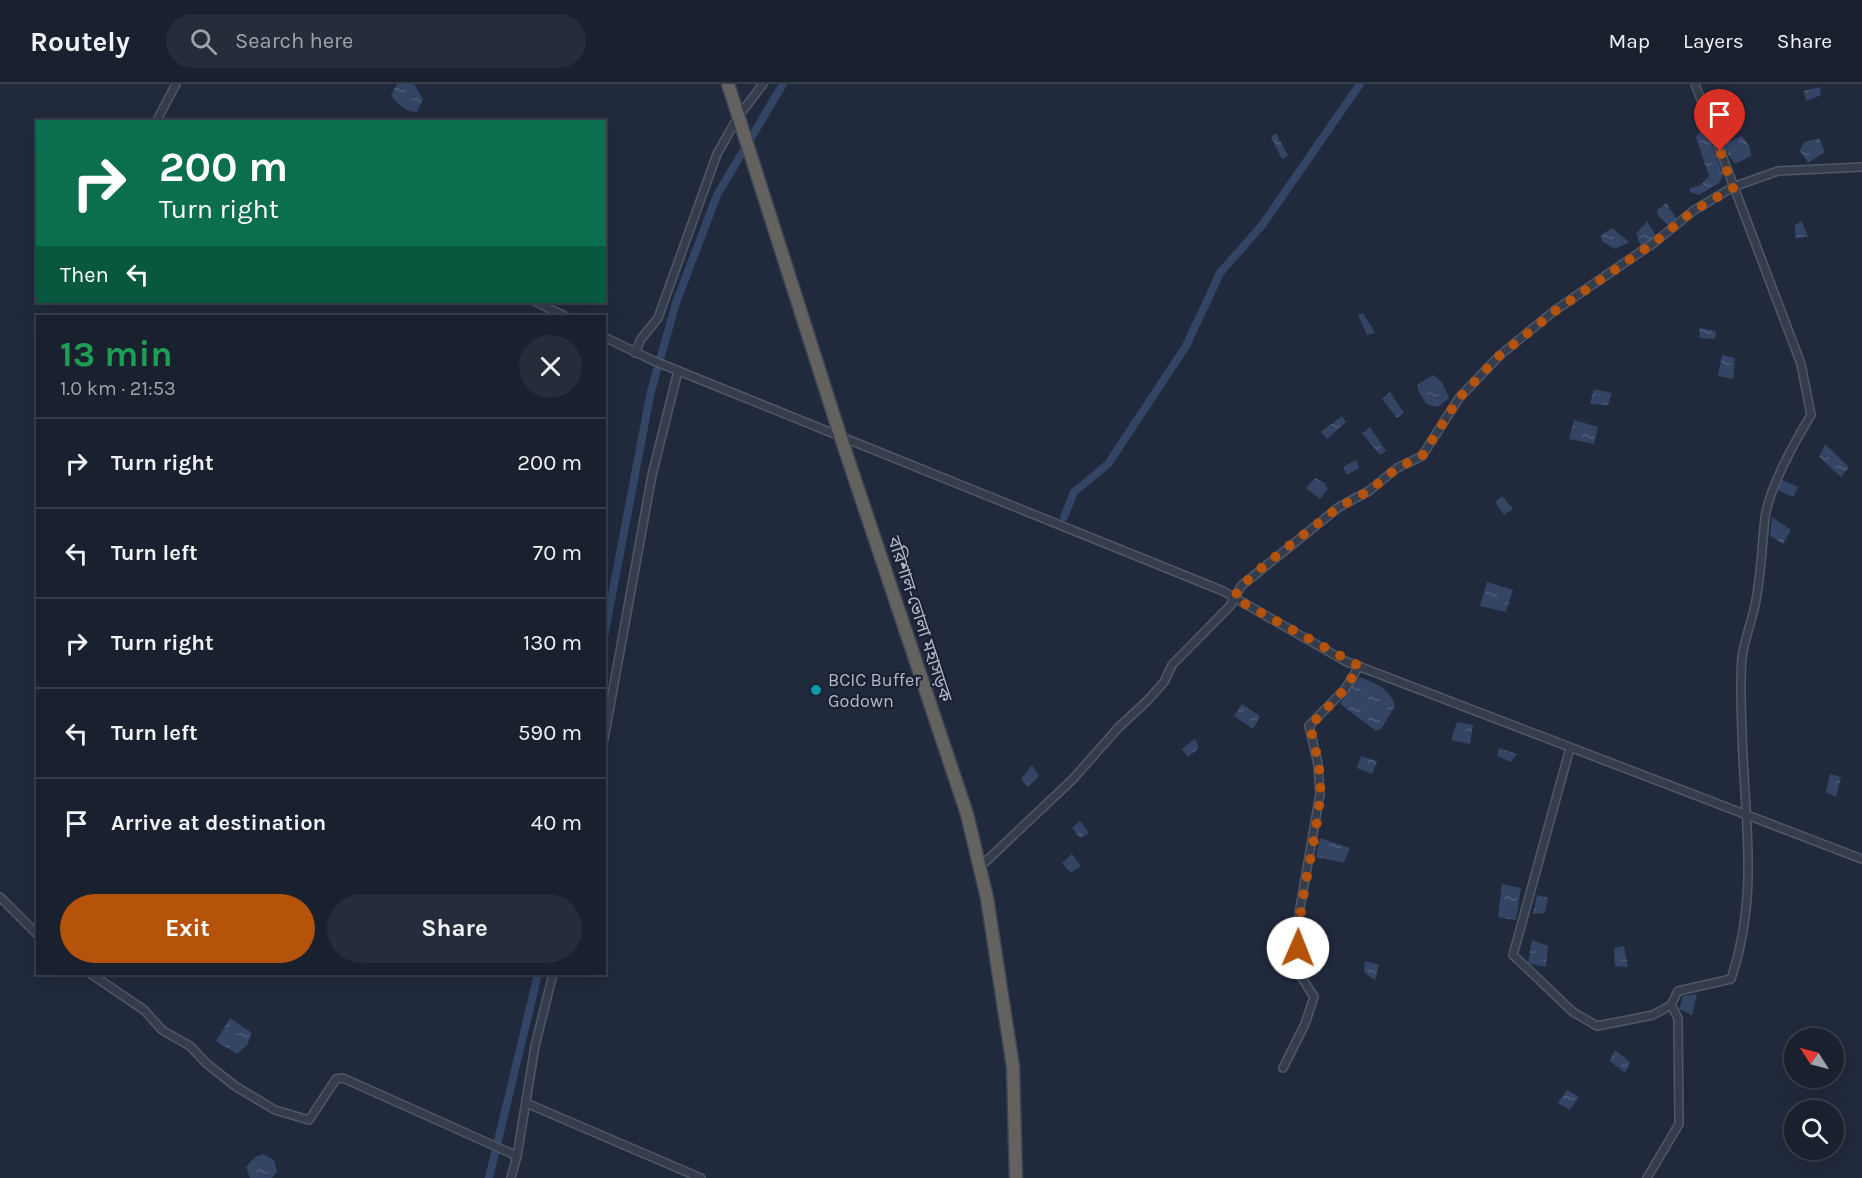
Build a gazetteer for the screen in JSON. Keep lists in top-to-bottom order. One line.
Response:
{"streets":{"highway":["বরিশাল-ভোলা মহাসড়ক"]},"places":["BCIC Buffer Godown"],"north":"top left","page":{"header":"Routely","search":"Search here","nav":["Map","Layers","Share"],"turn":["200 m","Turn right"],"then":"Then","heading":["13 min","1.0 km · 21:53"],"list":[{"name":"Turn right","value":"200 m"},{"name":"Turn left","value":"70 m"},{"name":"Turn right","value":"130 m"},{"name":"Turn left","value":"590 m"},{"name":"Arrive at destination","value":"40 m"}],"buttons":["Exit","Share"]}}
